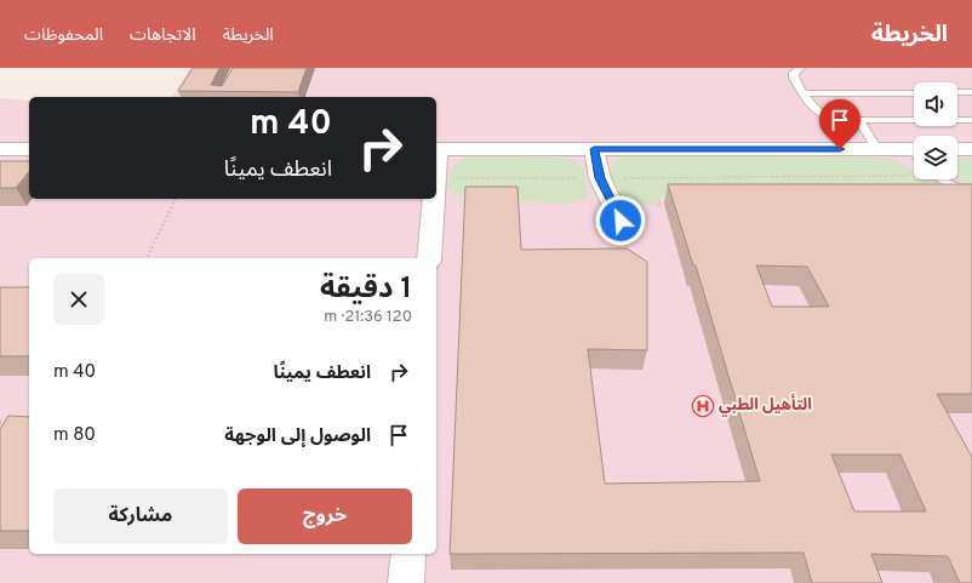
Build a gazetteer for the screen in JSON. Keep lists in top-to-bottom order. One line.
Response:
{"places":{"hospital":["التأهيل الطبي"]},"page":{"header":"الخريطة","nav":["الخريطة","الاتجاهات","المحفوظات"],"turn":["40 m","انعطف يمينًا"],"heading":["1 دقيقة","120 m · 21:36"],"list":[{"name":"انعطف يمينًا","value":"40 m"},{"name":"الوصول إلى الوجهة","value":"80 m"}],"buttons":["خروج","مشاركة"]}}
